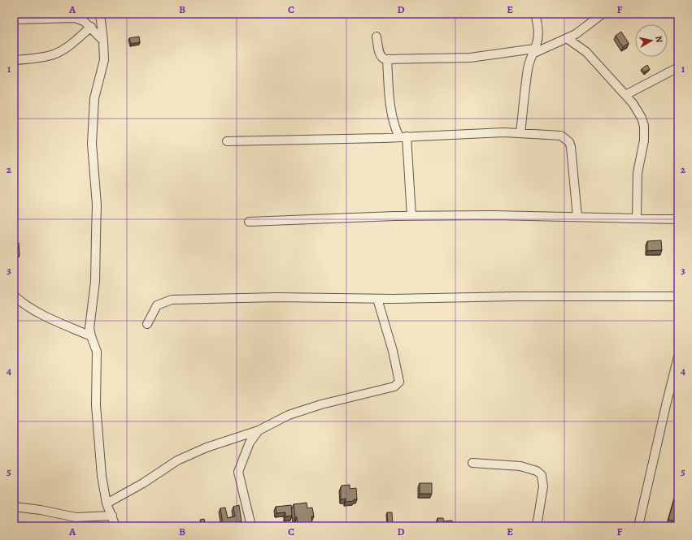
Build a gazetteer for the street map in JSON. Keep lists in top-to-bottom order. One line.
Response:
{"north":"right","grid":{"columns":["A","B","C","D","E","F"],"rows":["1","2","3","4","5"]}}
